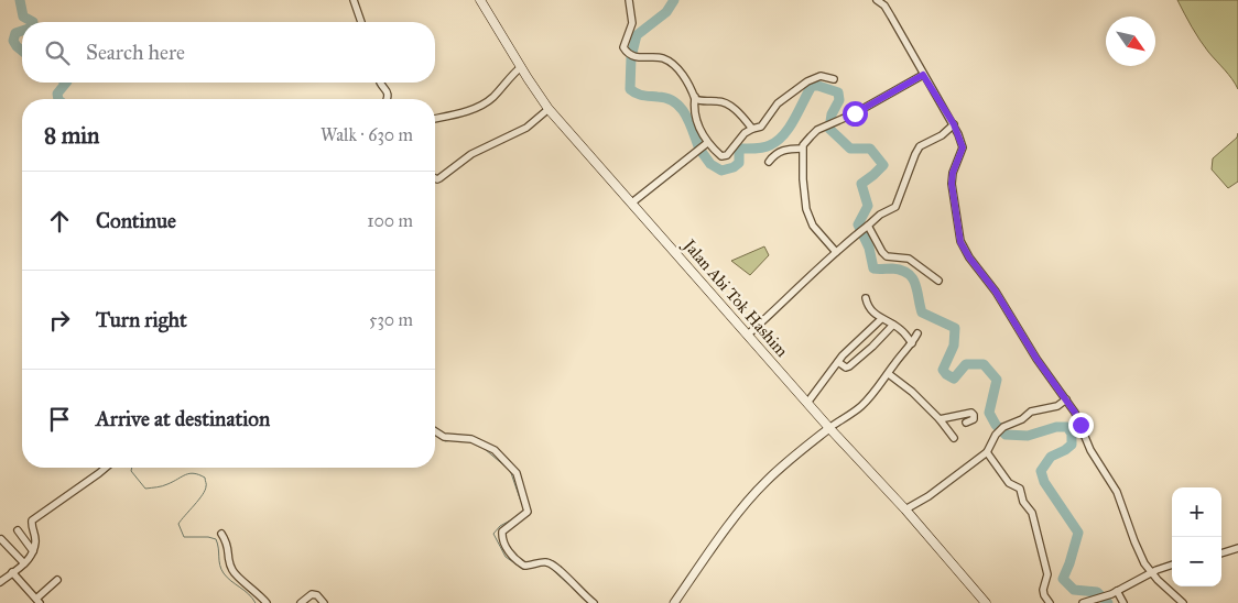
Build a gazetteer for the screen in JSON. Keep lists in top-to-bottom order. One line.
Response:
{"streets":{"main road":["Jalan Abi Tok Hashim"]},"north":"bottom right","page":{"search":"Search here","heading":["8 min","Walk · 630 m"],"list":[["Continue","100 m"],["Turn right","530 m"],"Arrive at destination"],"map_buttons":["+","−"]}}
